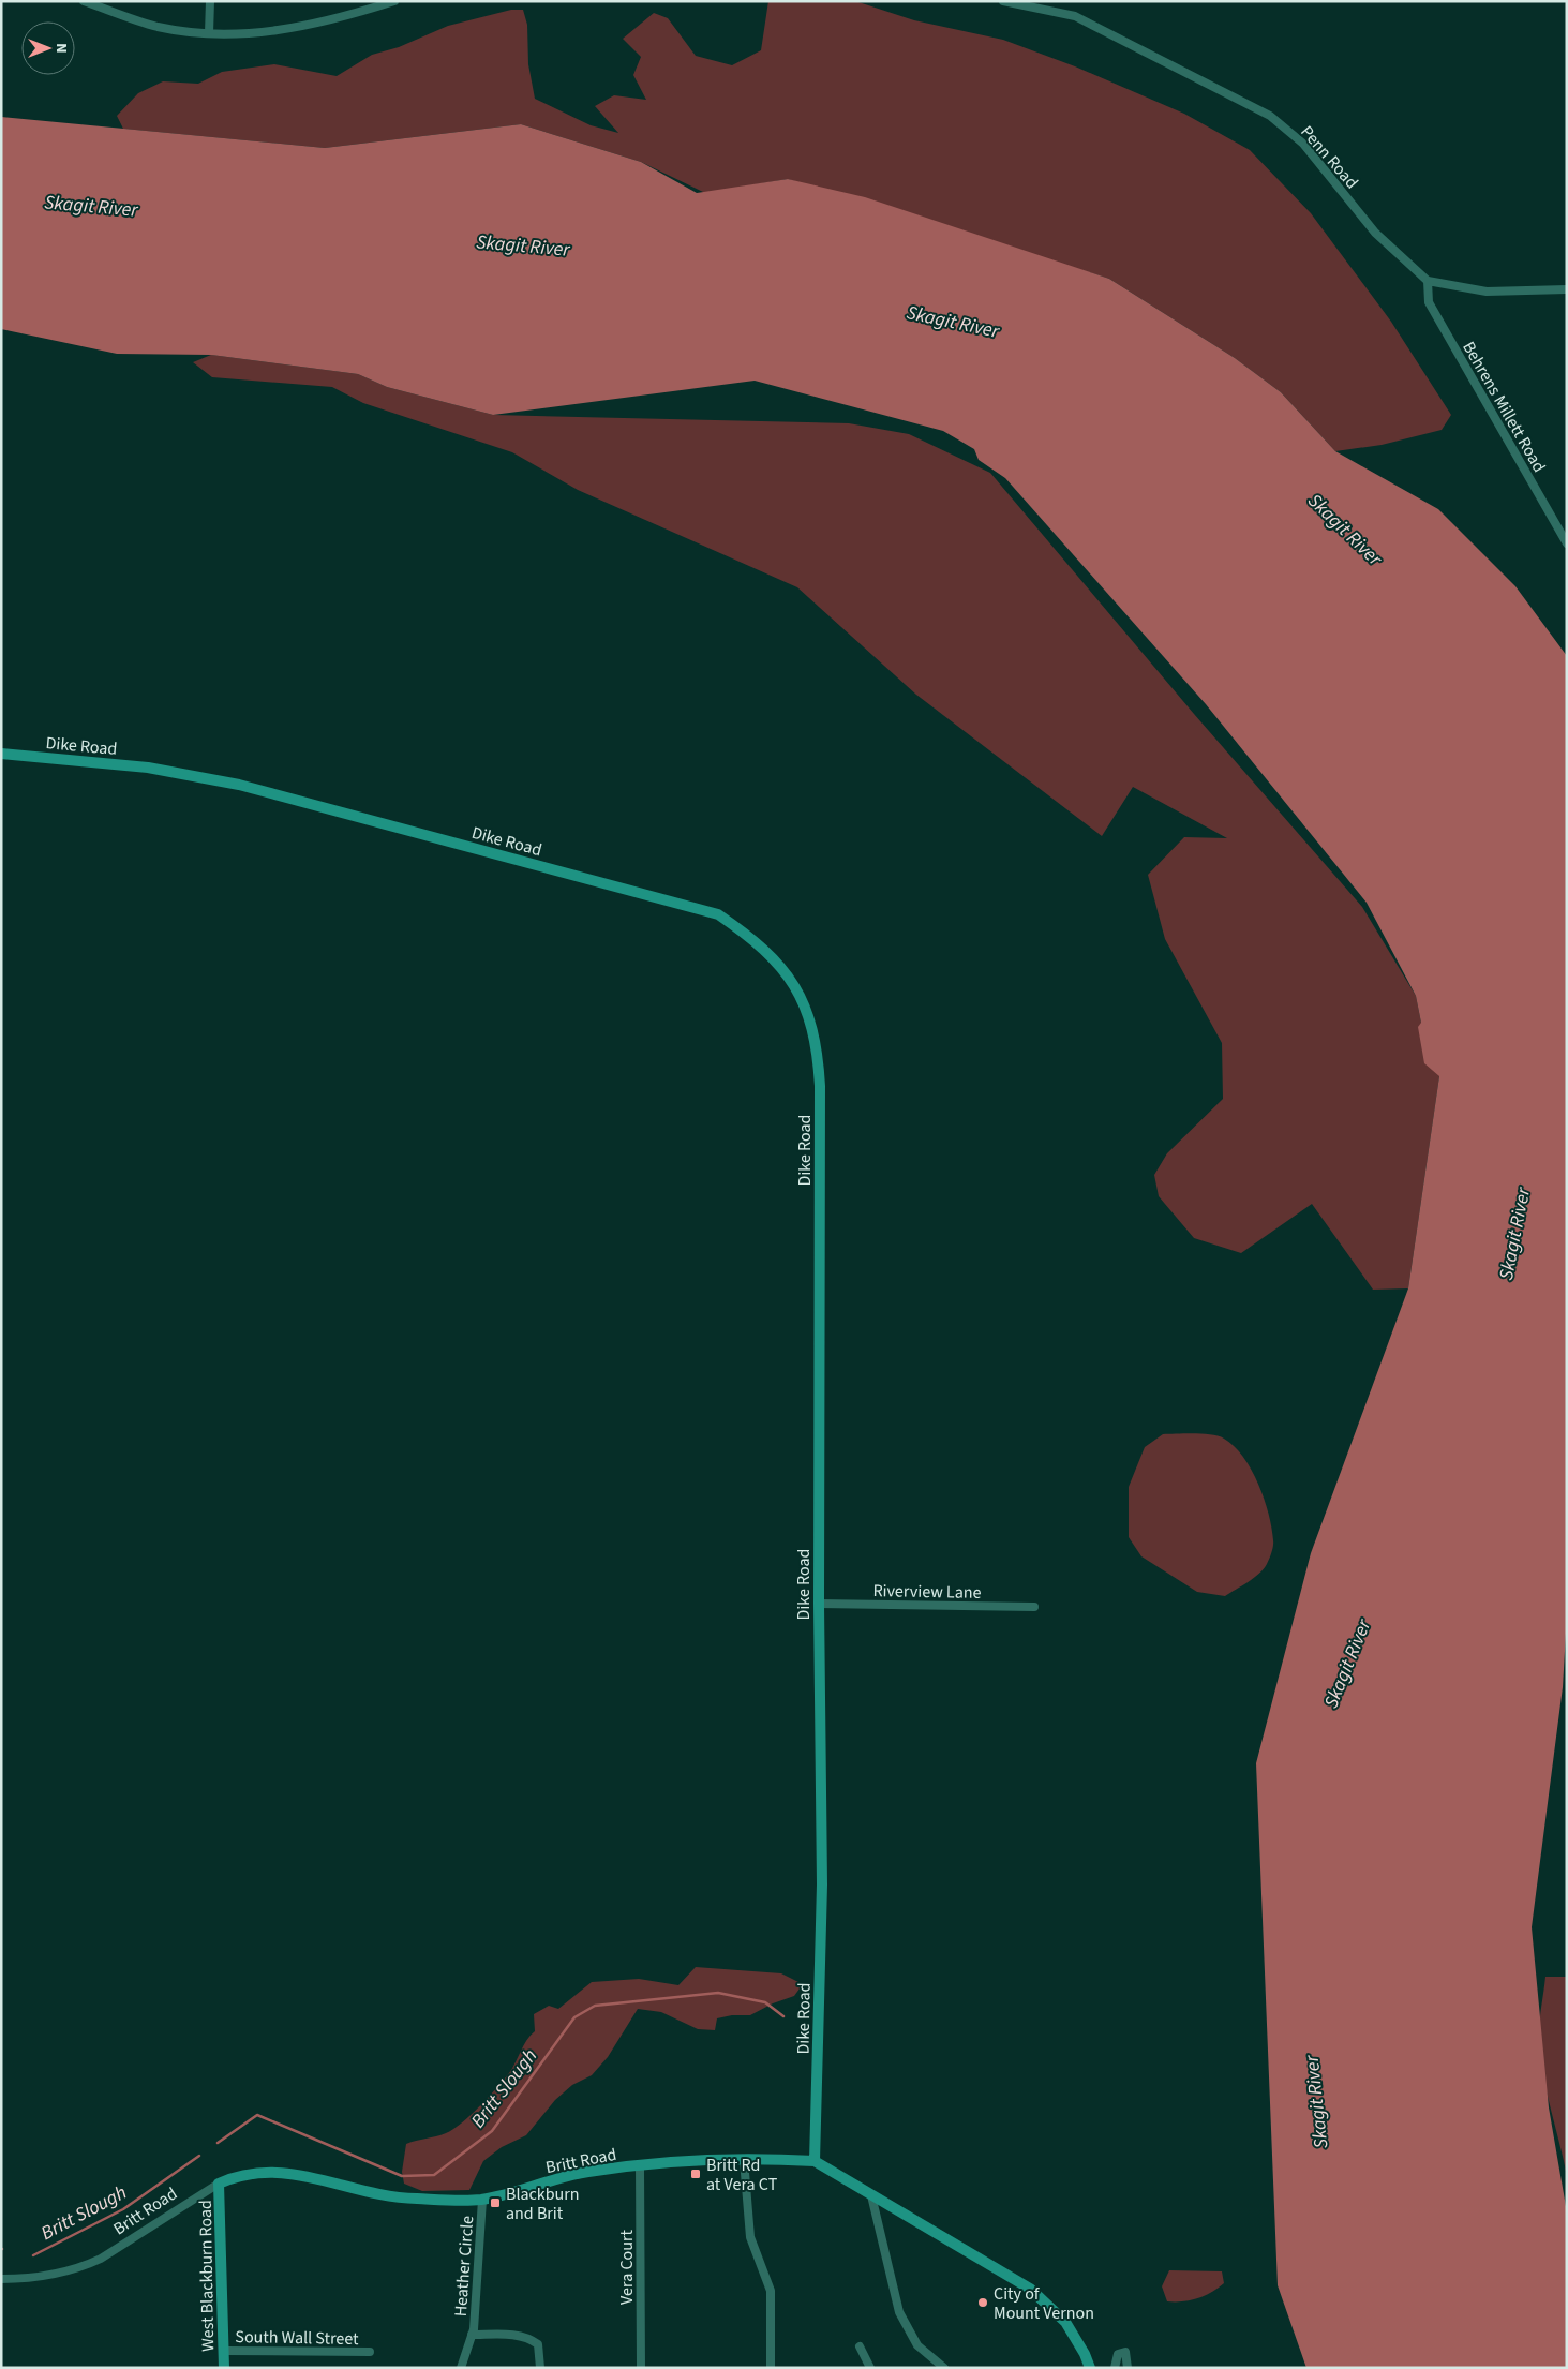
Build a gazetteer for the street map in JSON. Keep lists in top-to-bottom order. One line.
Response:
{"streets":{"street":["Penn Road","Behrens Millett Road","Dike Road","Riverview Lane","Britt Road","Heather Circle","Vera Court","West Blackburn Road","South Wall Street"]},"crossings":[["Penn Road","Behrens Millett Road"],["Dike Road","Riverview Lane"],["Dike Road","Britt Road"],["Britt Road","Heather Circle"],["Britt Road","Vera Court"],["Britt Road","West Blackburn Road"],["West Blackburn Road","South Wall Street"]],"water":["Skagit River","Britt Slough"],"places":{"transit":["Britt Rd at Vera CT","Blackburn and Brit"],"other":["City of Mount Vernon"]},"north":"right"}
